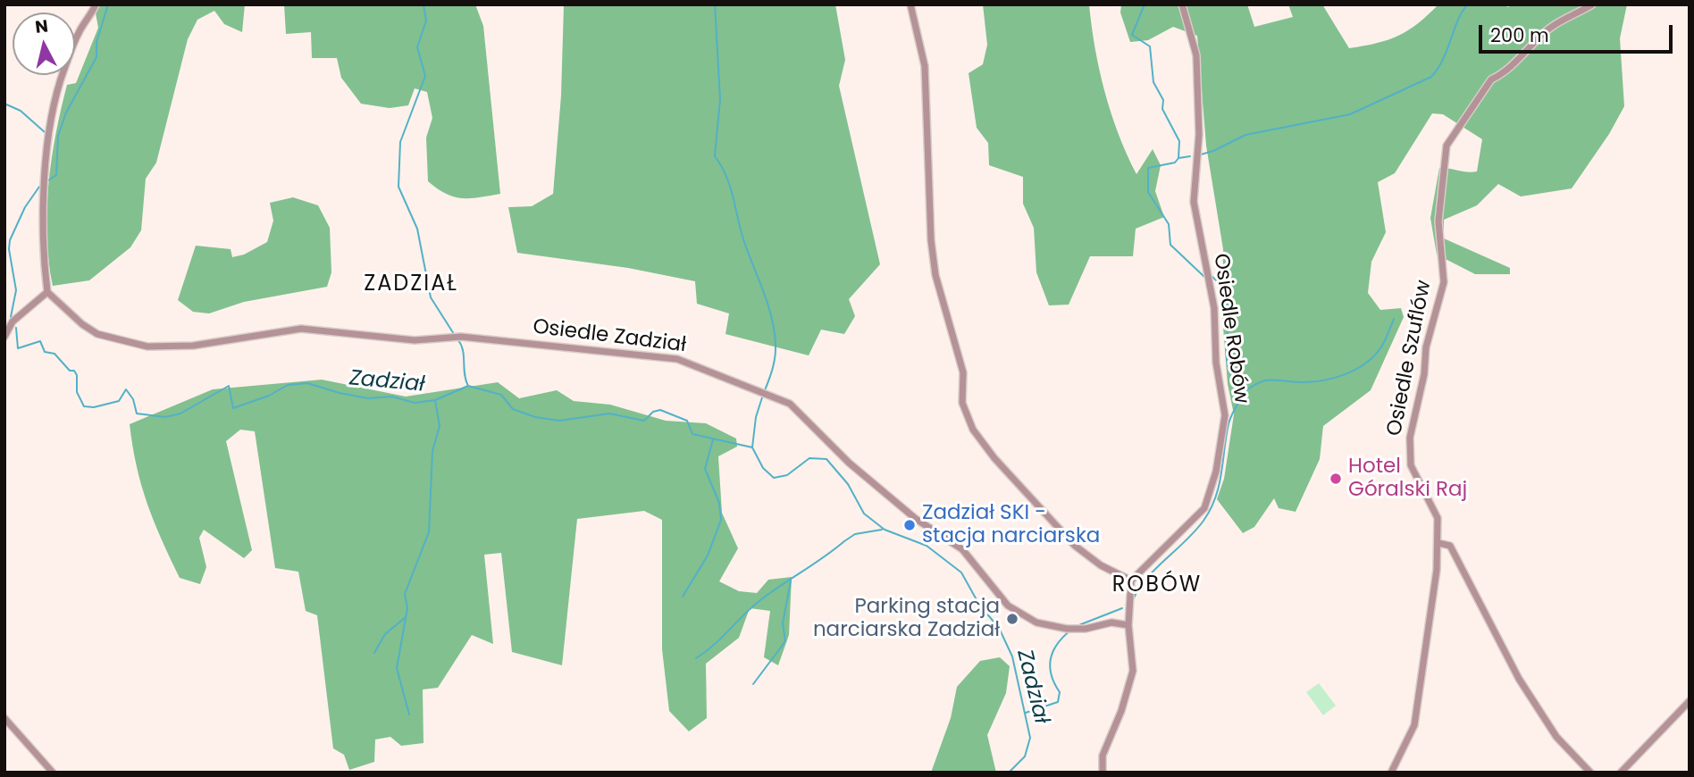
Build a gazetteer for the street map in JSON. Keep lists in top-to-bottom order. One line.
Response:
{"streets":{"street":["Osiedle Robów","Osiedle Zadział","Osiedle Szuflów"]},"districts":["ZADZIAŁ","ROBÓW"],"water":["Zadział"],"places":["Hotel Góralski Raj","Zadział SKI - stacja narciarska","Parking stacja narciarska Zadział"],"scale_bar":"200 m","north":"top"}
